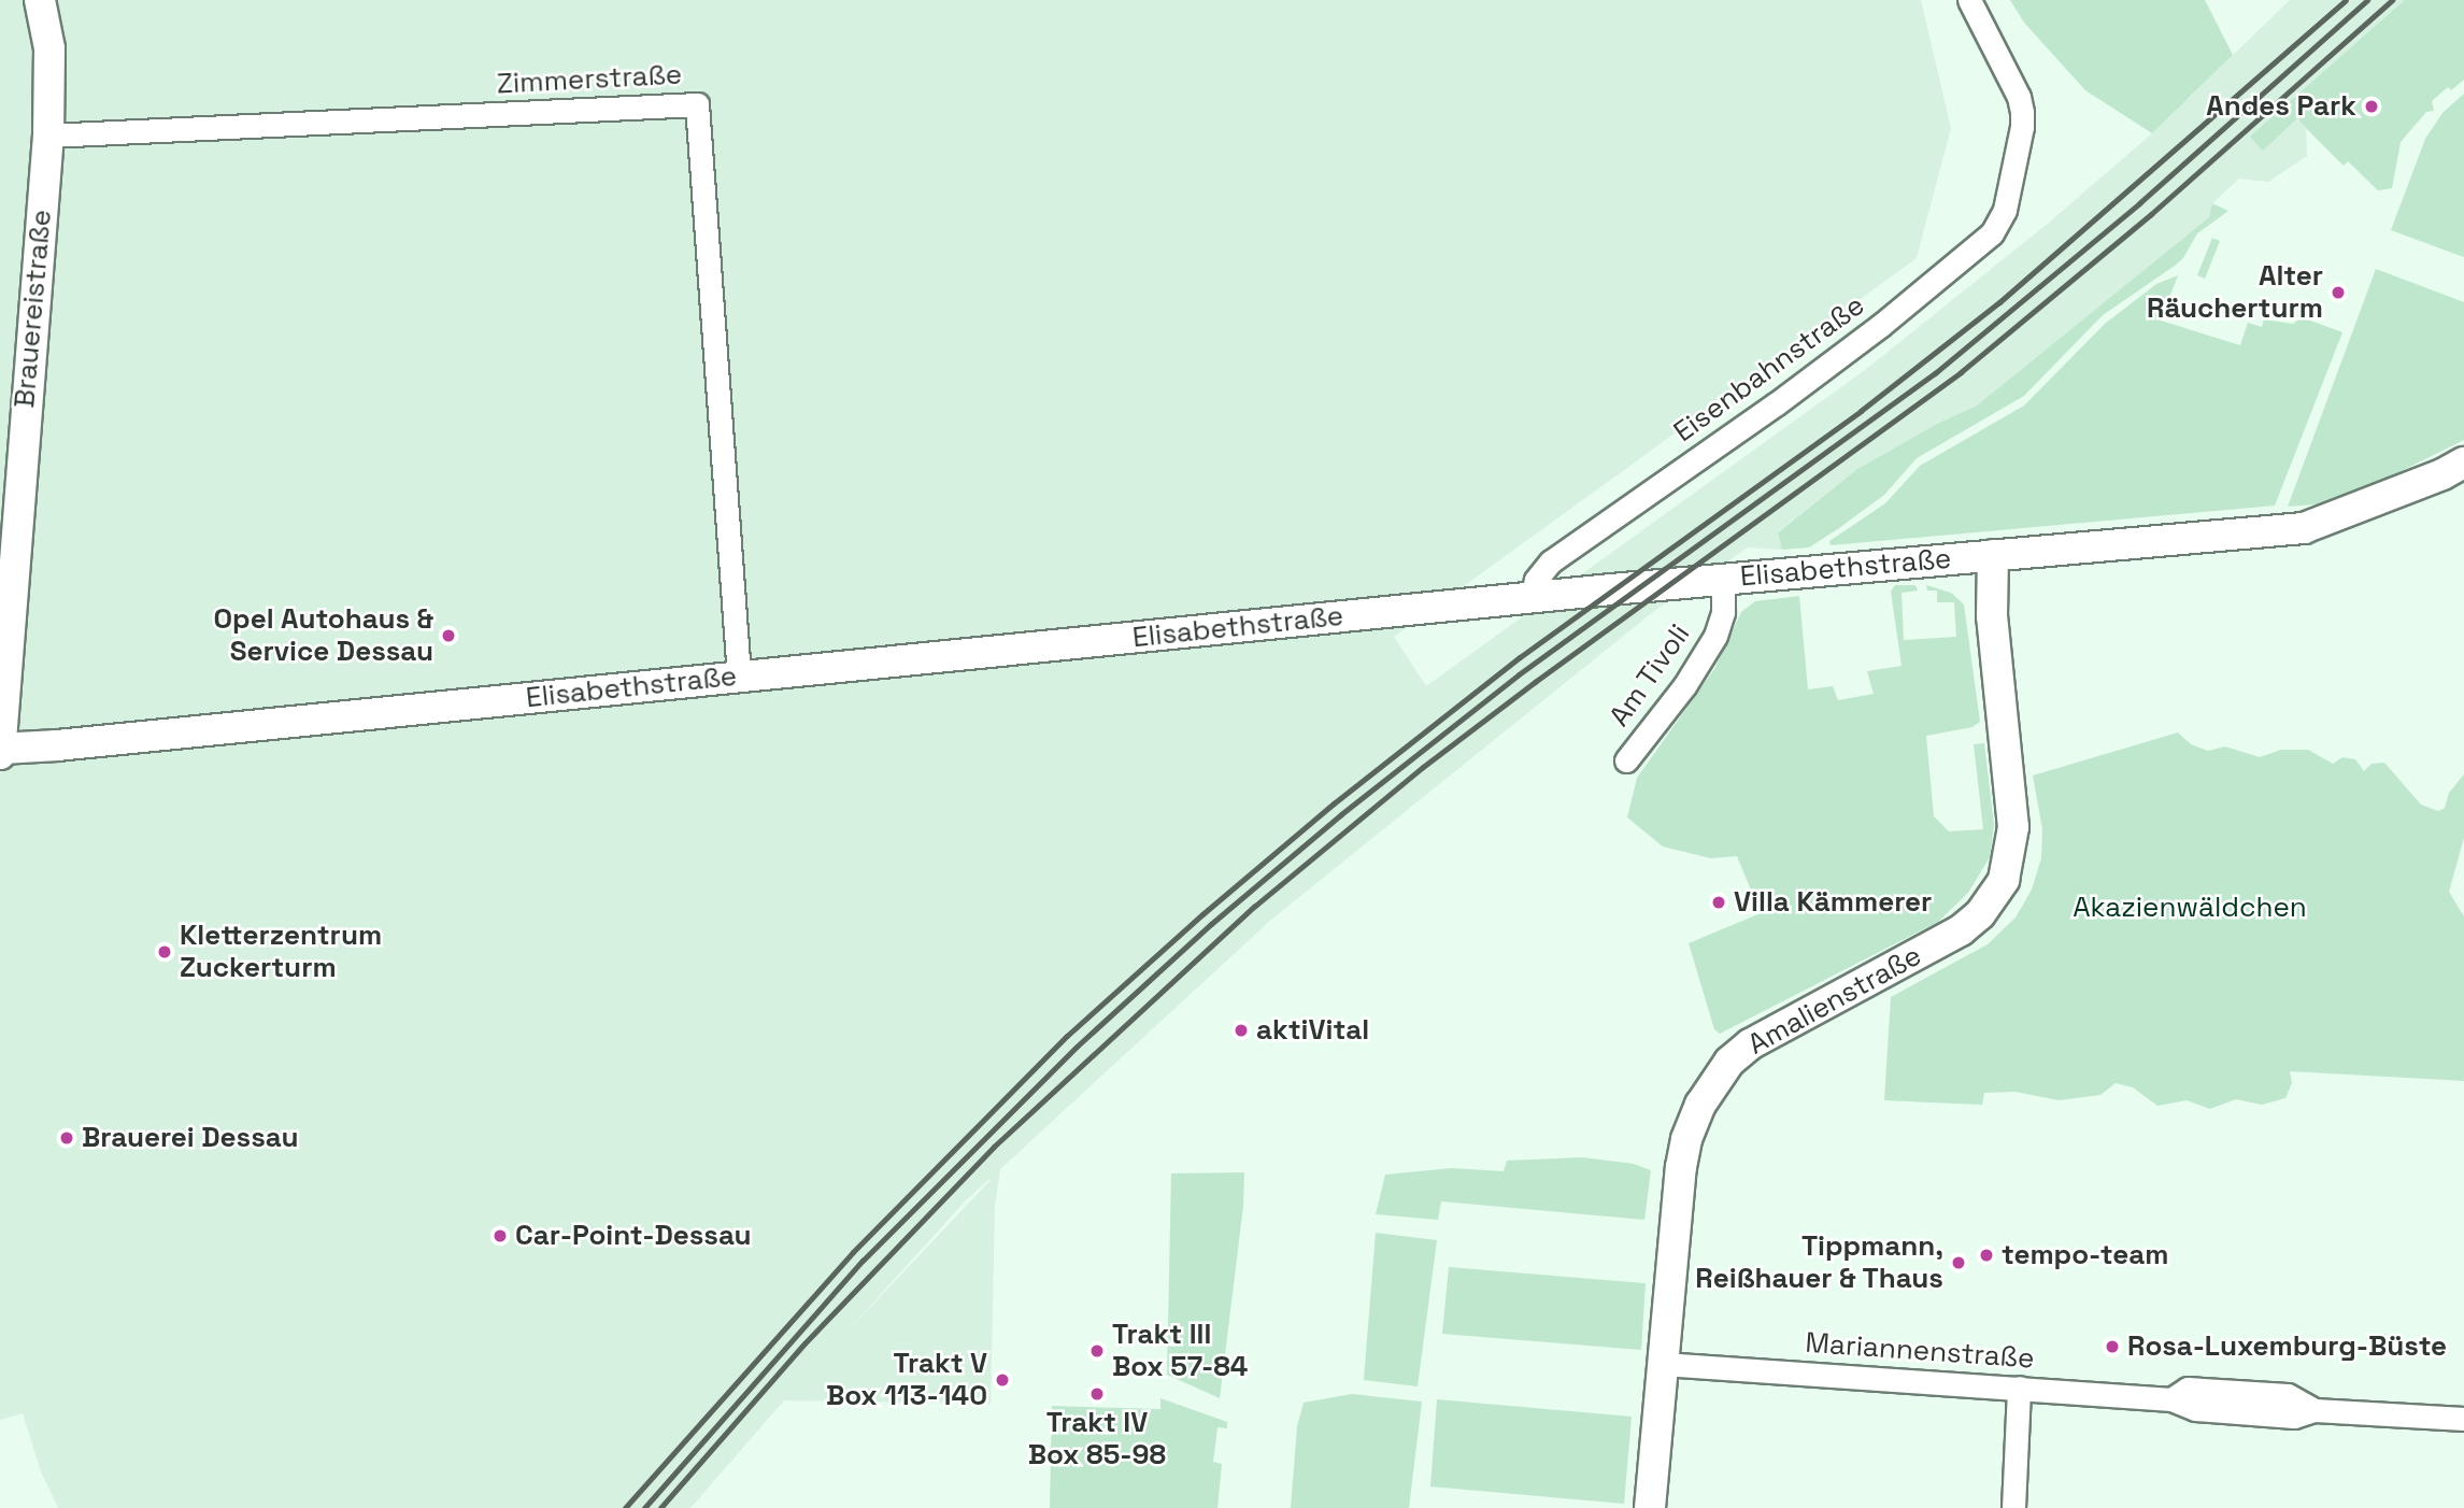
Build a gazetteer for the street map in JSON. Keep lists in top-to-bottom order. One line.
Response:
{"streets":{"street":["Zimmerstraße","Brauereistraße","Eisenbahnstraße","Elisabethstraße","Am Tivoli","Amalienstraße","Mariannenstraße"]},"crossings":[["Zimmerstraße","Brauereistraße"],["Zimmerstraße","Elisabethstraße"],["Brauereistraße","Elisabethstraße"],["Eisenbahnstraße","Elisabethstraße"],["Elisabethstraße","Am Tivoli"],["Elisabethstraße","Amalienstraße"],["Amalienstraße","Mariannenstraße"]],"parks":["Akazienwäldchen"],"places":["Andes Park","Alter Räucherturm","Opel Autohaus & Service Dessau","Villa Kämmerer","Kletterzentrum Zuckerturm","aktiVital","Brauerei Dessau","Car-Point-Dessau","tempo-team","Tippmann, Reißhauer & Thaus","Rosa-Luxemburg-Büste","Trakt III Box 57-84","Trakt V Box 113-140","Trakt IV Box 85-98"]}
